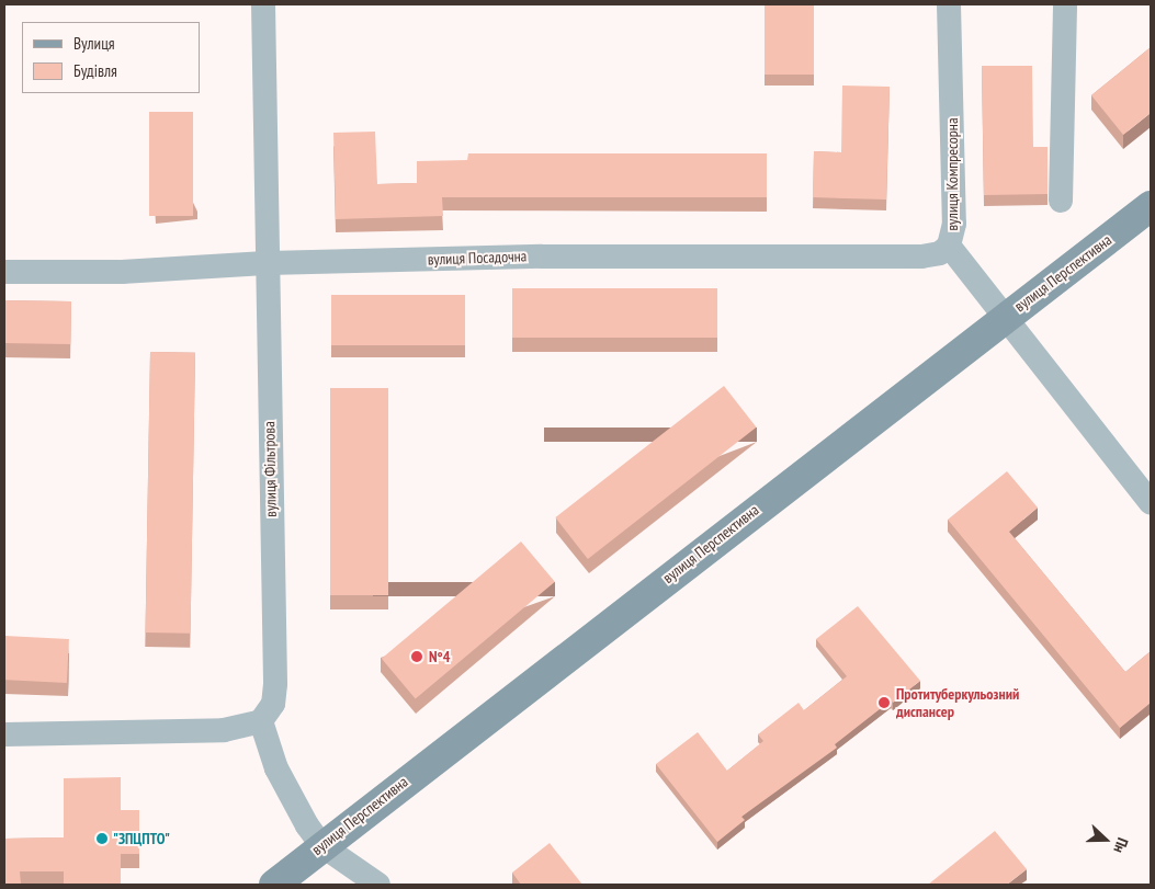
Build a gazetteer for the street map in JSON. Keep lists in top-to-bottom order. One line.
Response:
{"streets":{"street":["вулиця Компресорна","вулиця Посадочна","вулиця Перспективна","вулиця Фільтрова"]},"crossings":[["вулиця Компресорна","вулиця Посадочна"],["вулиця Компресорна","вулиця Перспективна"],["вулиця Посадочна","вулиця Фільтрова"]],"places":["N°4","Протитуберкульозний диспансер","\"ЗПЦПТО\""],"legend":["Вулиця","Будівля"],"north":"right"}
